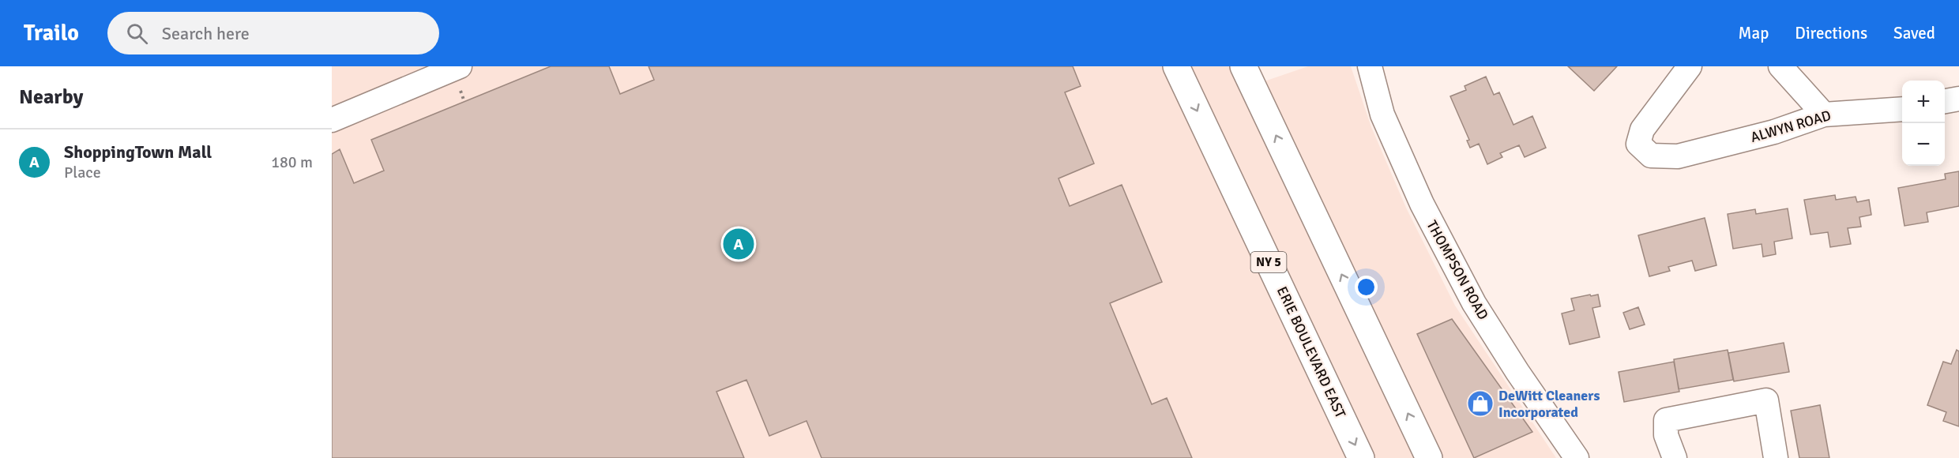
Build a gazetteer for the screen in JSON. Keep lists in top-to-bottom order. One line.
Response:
{"streets":{"main road":["NY 5","ERIE BOULEVARD EAST"],"street":["ALWYN ROAD","THOMPSON ROAD"]},"places":{"shop":["DeWitt Cleaners Incorporated"]},"page":{"header":"Trailo","search":"Search here","nav":["Map","Directions","Saved"],"heading":"Nearby","map_buttons":["+","−"],"list":[{"mark":"A","name":"ShoppingTown Mall","note":"Place","value":"180 m"}],"pins":"A"}}
